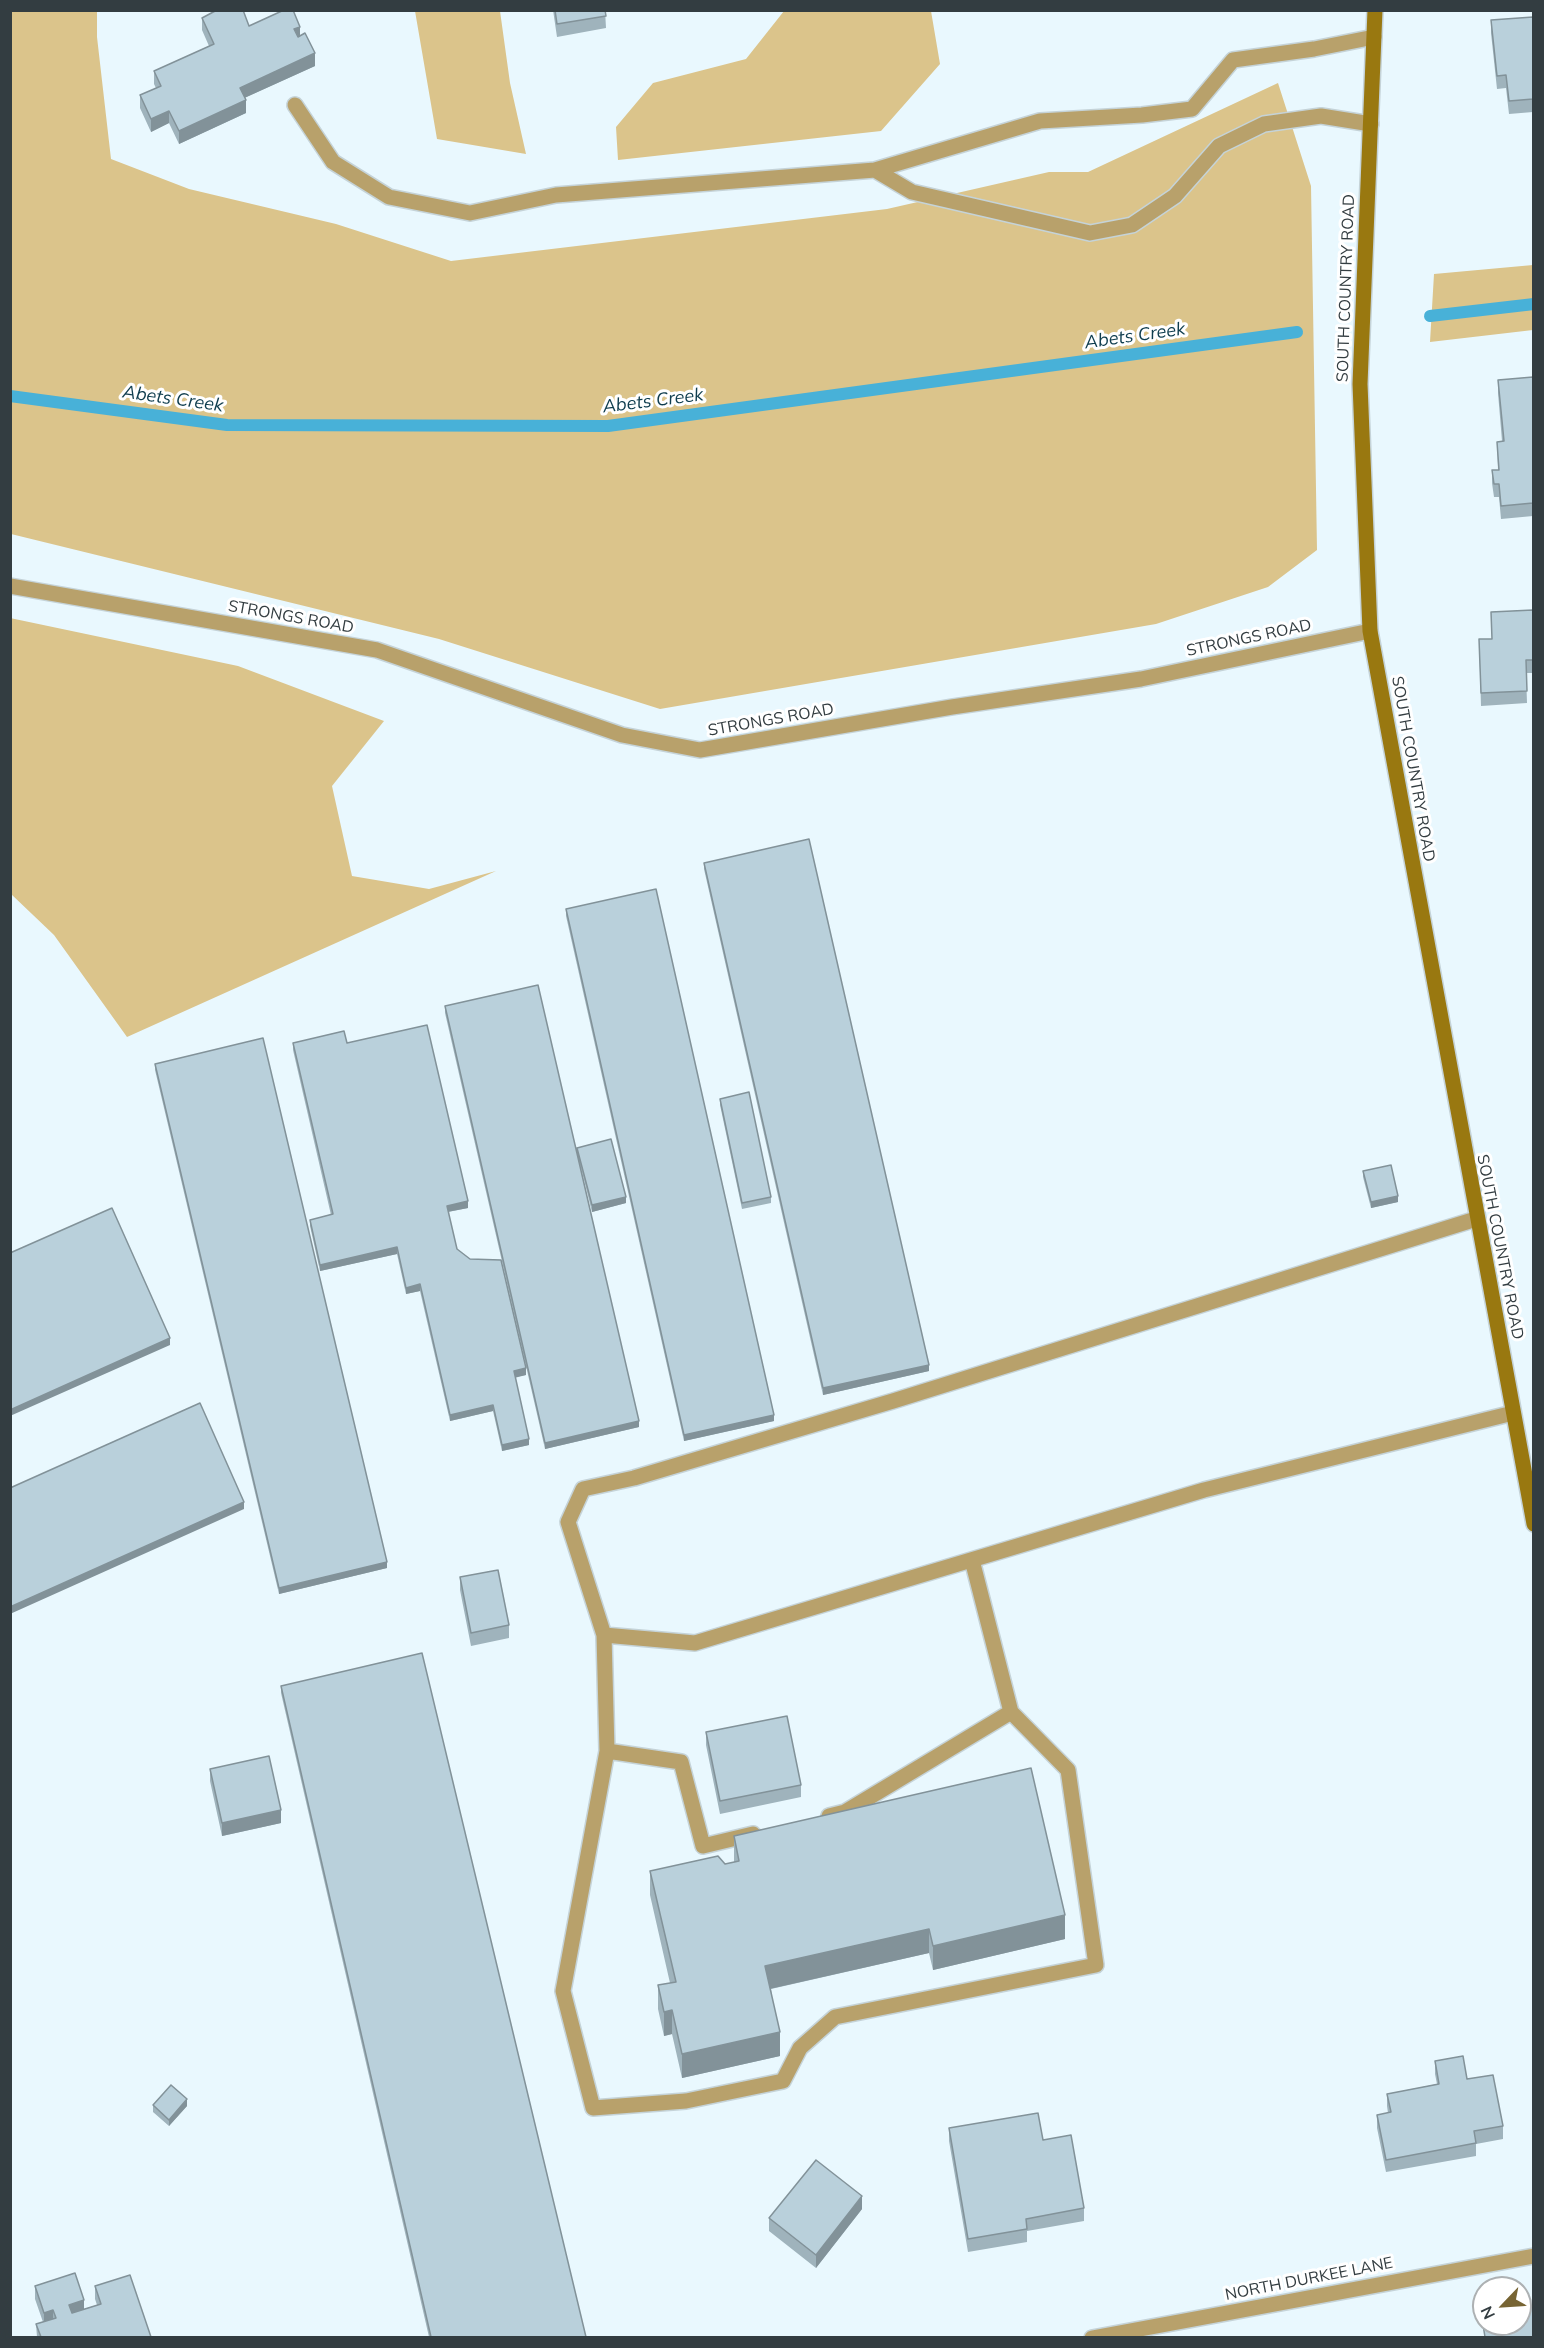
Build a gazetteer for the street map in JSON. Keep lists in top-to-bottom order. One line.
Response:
{"streets":{"main road":["SOUTH COUNTRY ROAD"],"street":["STRONGS ROAD","NORTH DURKEE LANE"]},"crossings":[["SOUTH COUNTRY ROAD","STRONGS ROAD"]],"water":["Abets Creek"],"north":"bottom left"}
